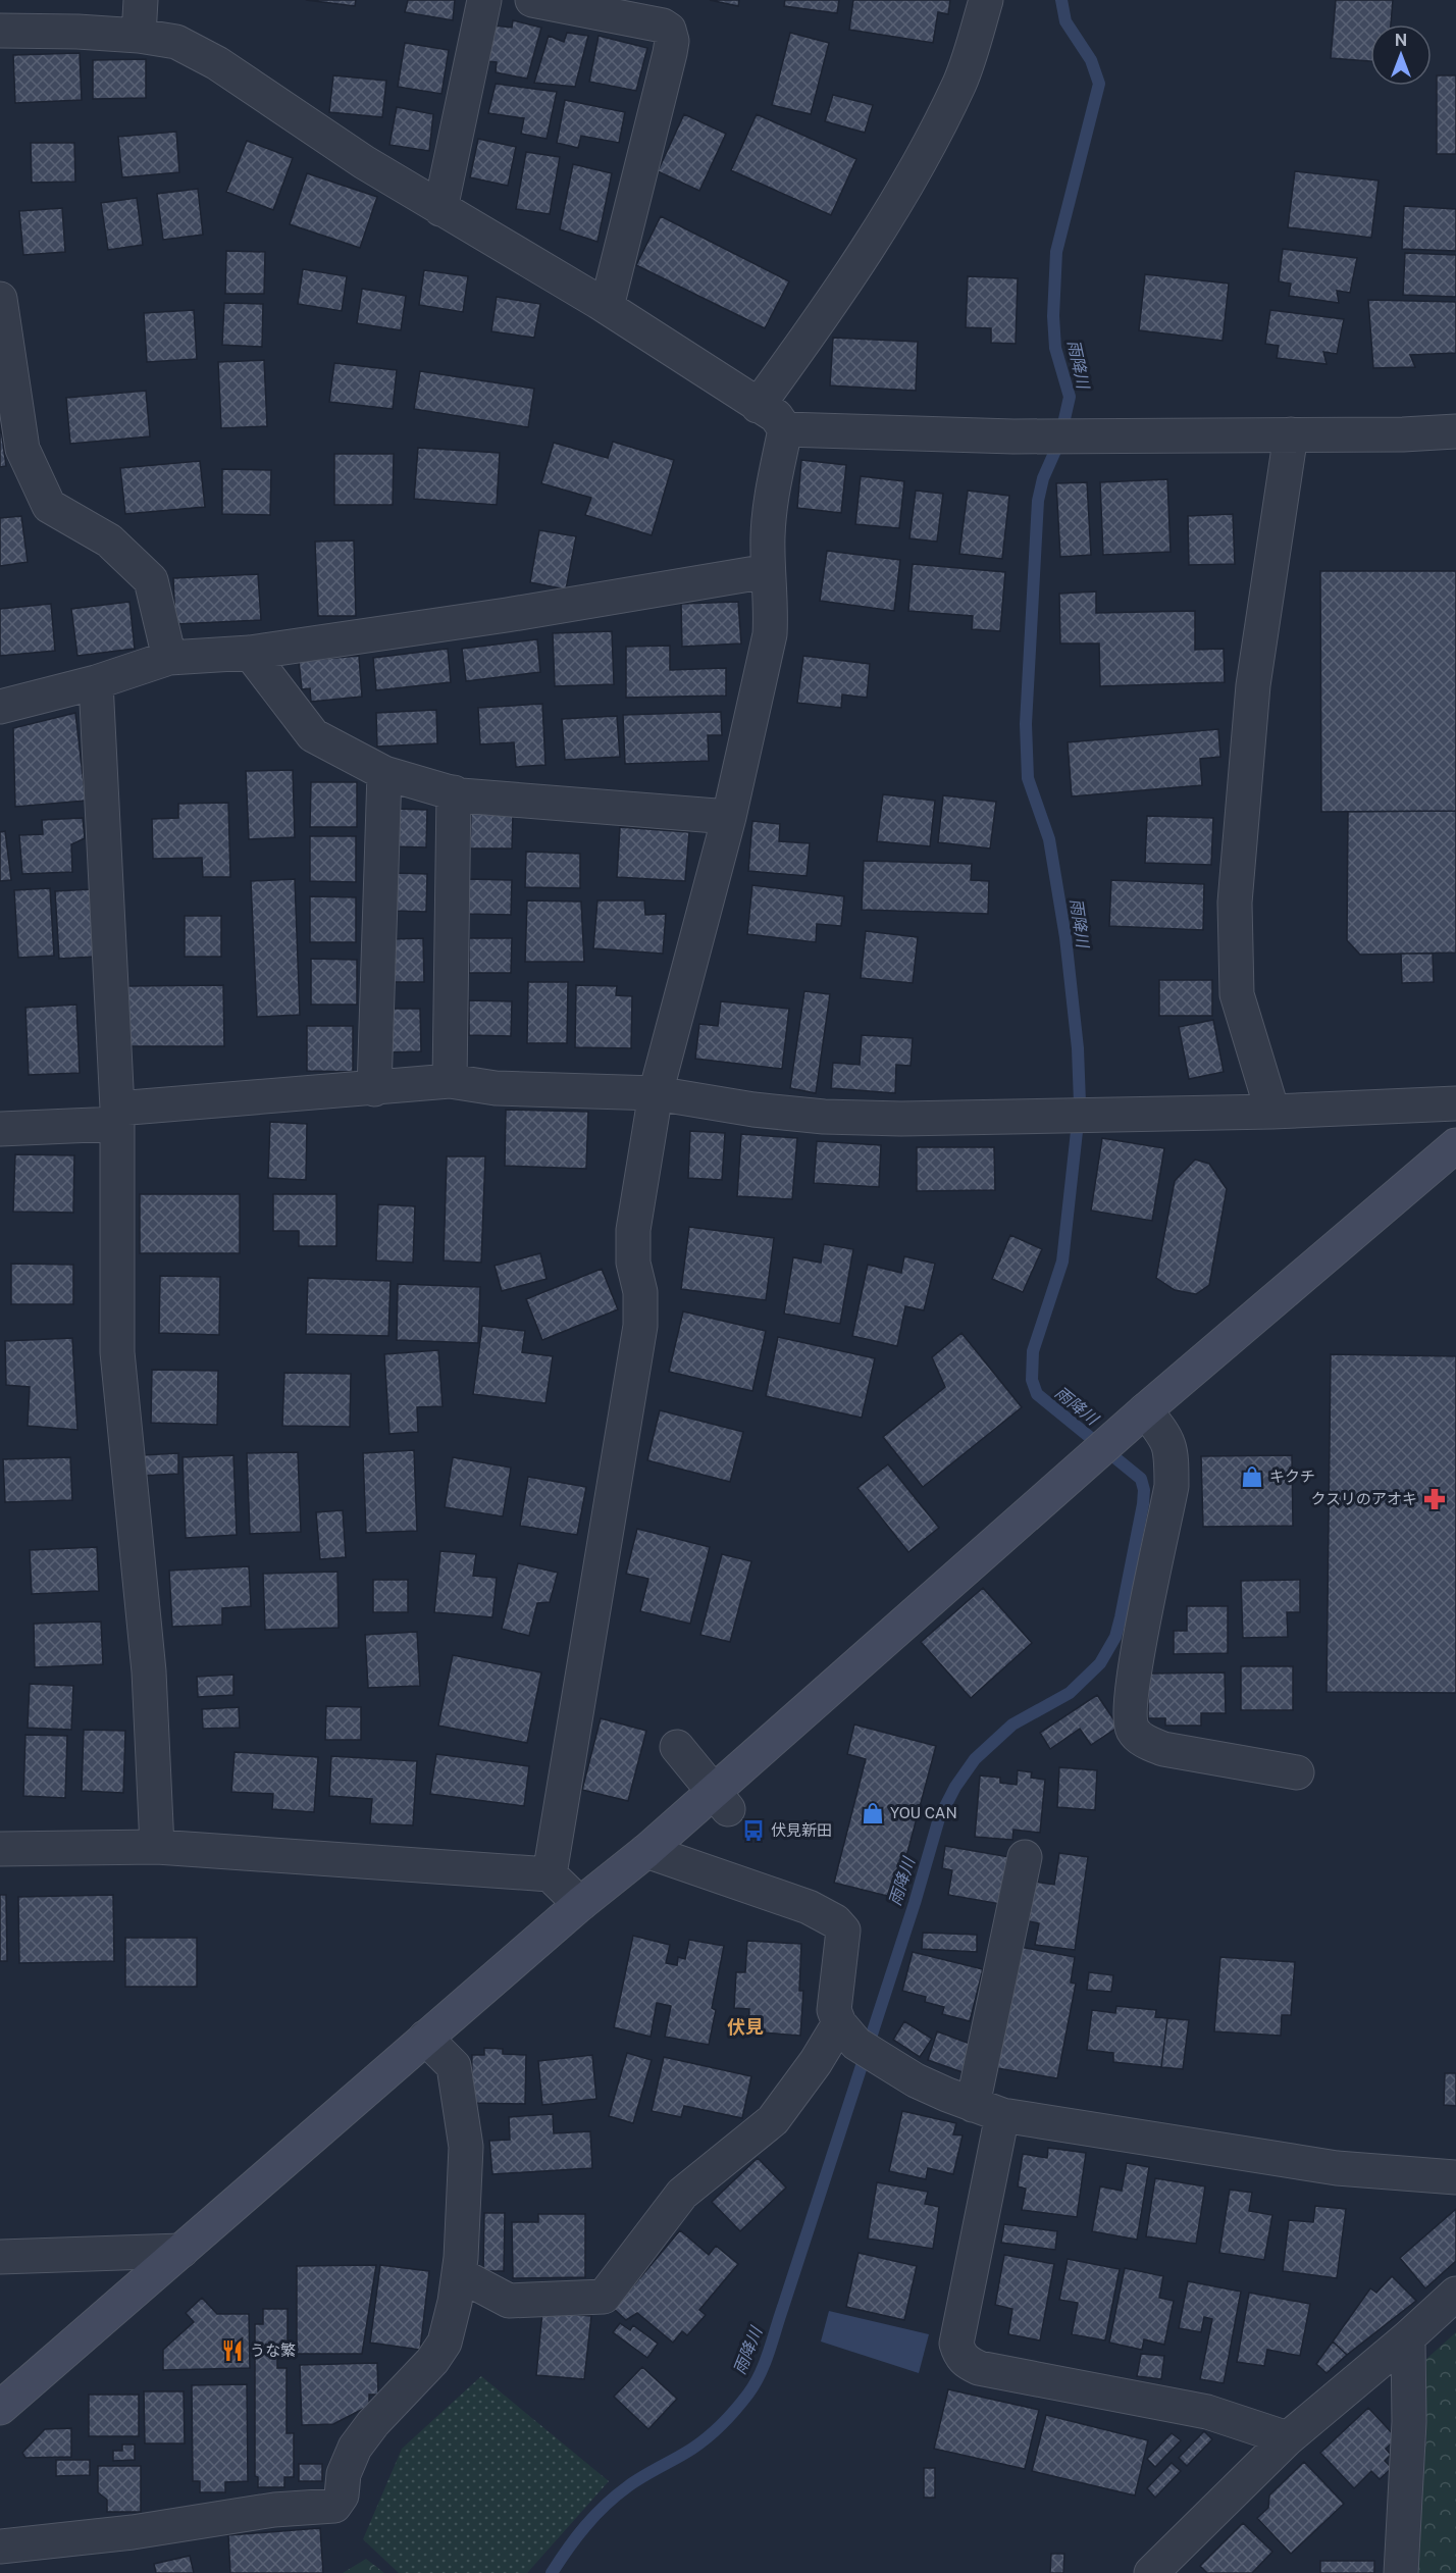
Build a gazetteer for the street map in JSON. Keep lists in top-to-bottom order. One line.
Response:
{"districts":["伏見"],"water":["雨降川"],"places":{"shop":["キクチ","YOU CAN"],"pharmacy":["クスリのアオキ"],"bus stop":["伏見新田"],"restaurant":["うな繁"]},"north":"top"}
